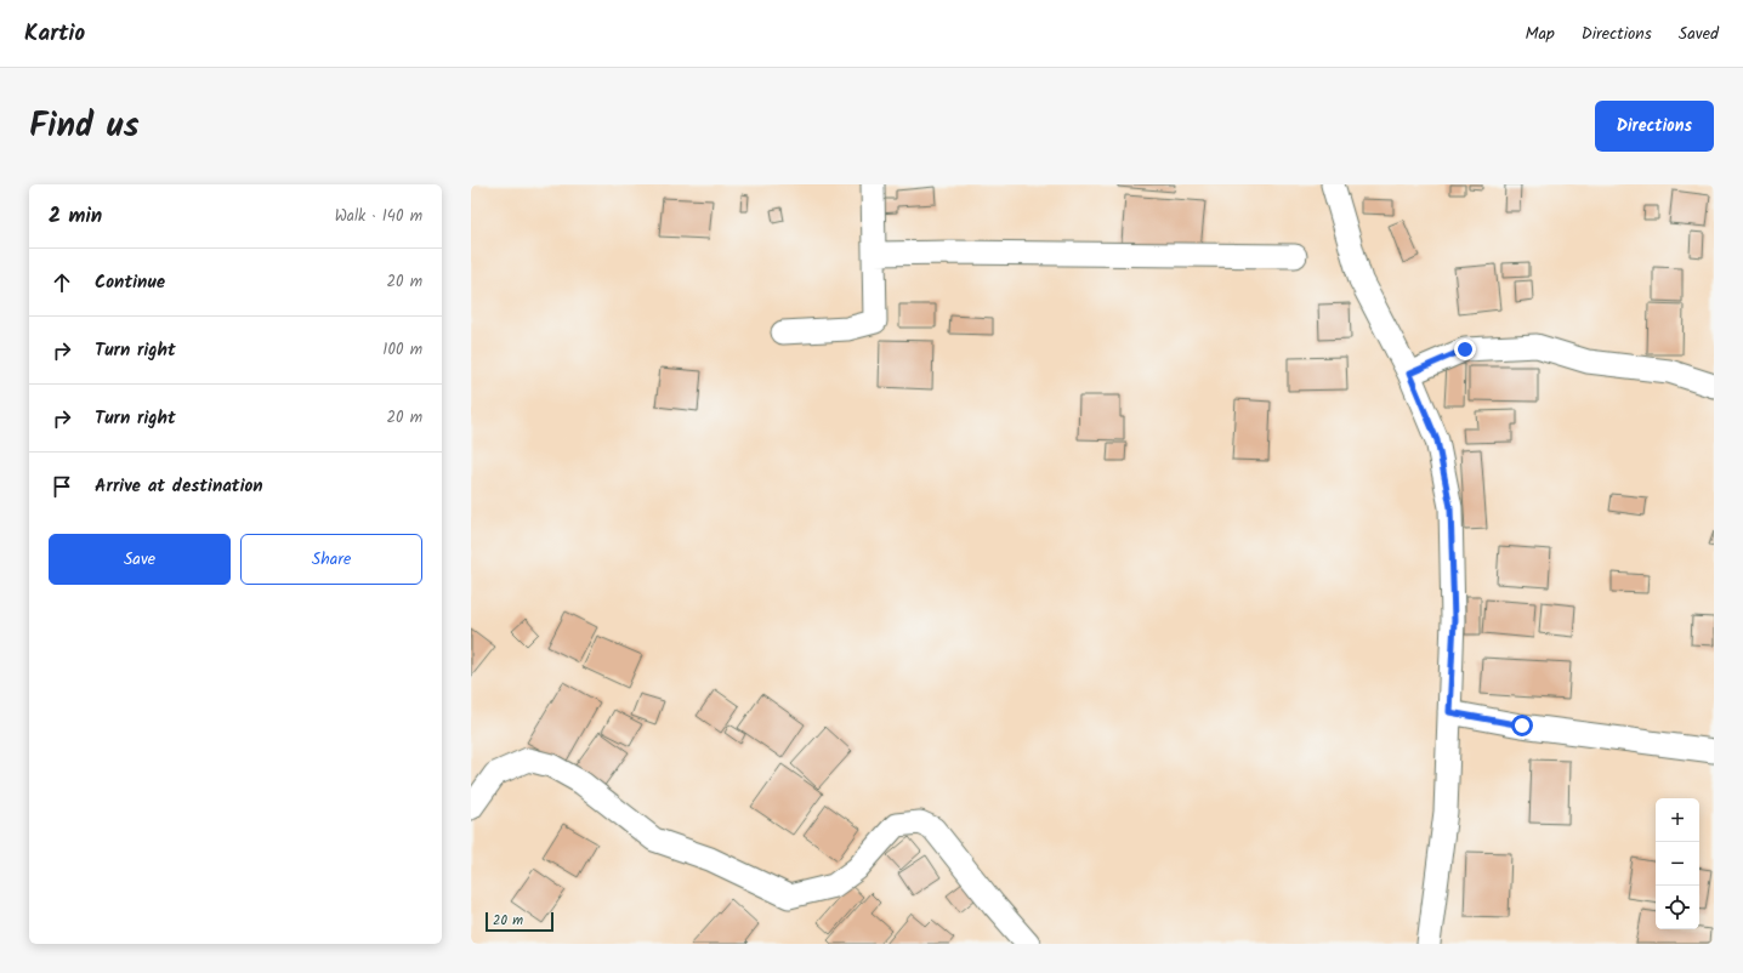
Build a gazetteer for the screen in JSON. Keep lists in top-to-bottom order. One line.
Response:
{"scale_bar":"20 m","page":{"header":"Kartio","nav":["Map","Directions","Saved"],"title":"Find us","buttons":["Directions",["Save","Share"]],"heading":["2 min","Walk · 140 m"],"list":[["Continue","20 m"],["Turn right","100 m"],["Turn right","20 m"],"Arrive at destination"],"map_buttons":["+","−"],"scale":"20 m"}}
